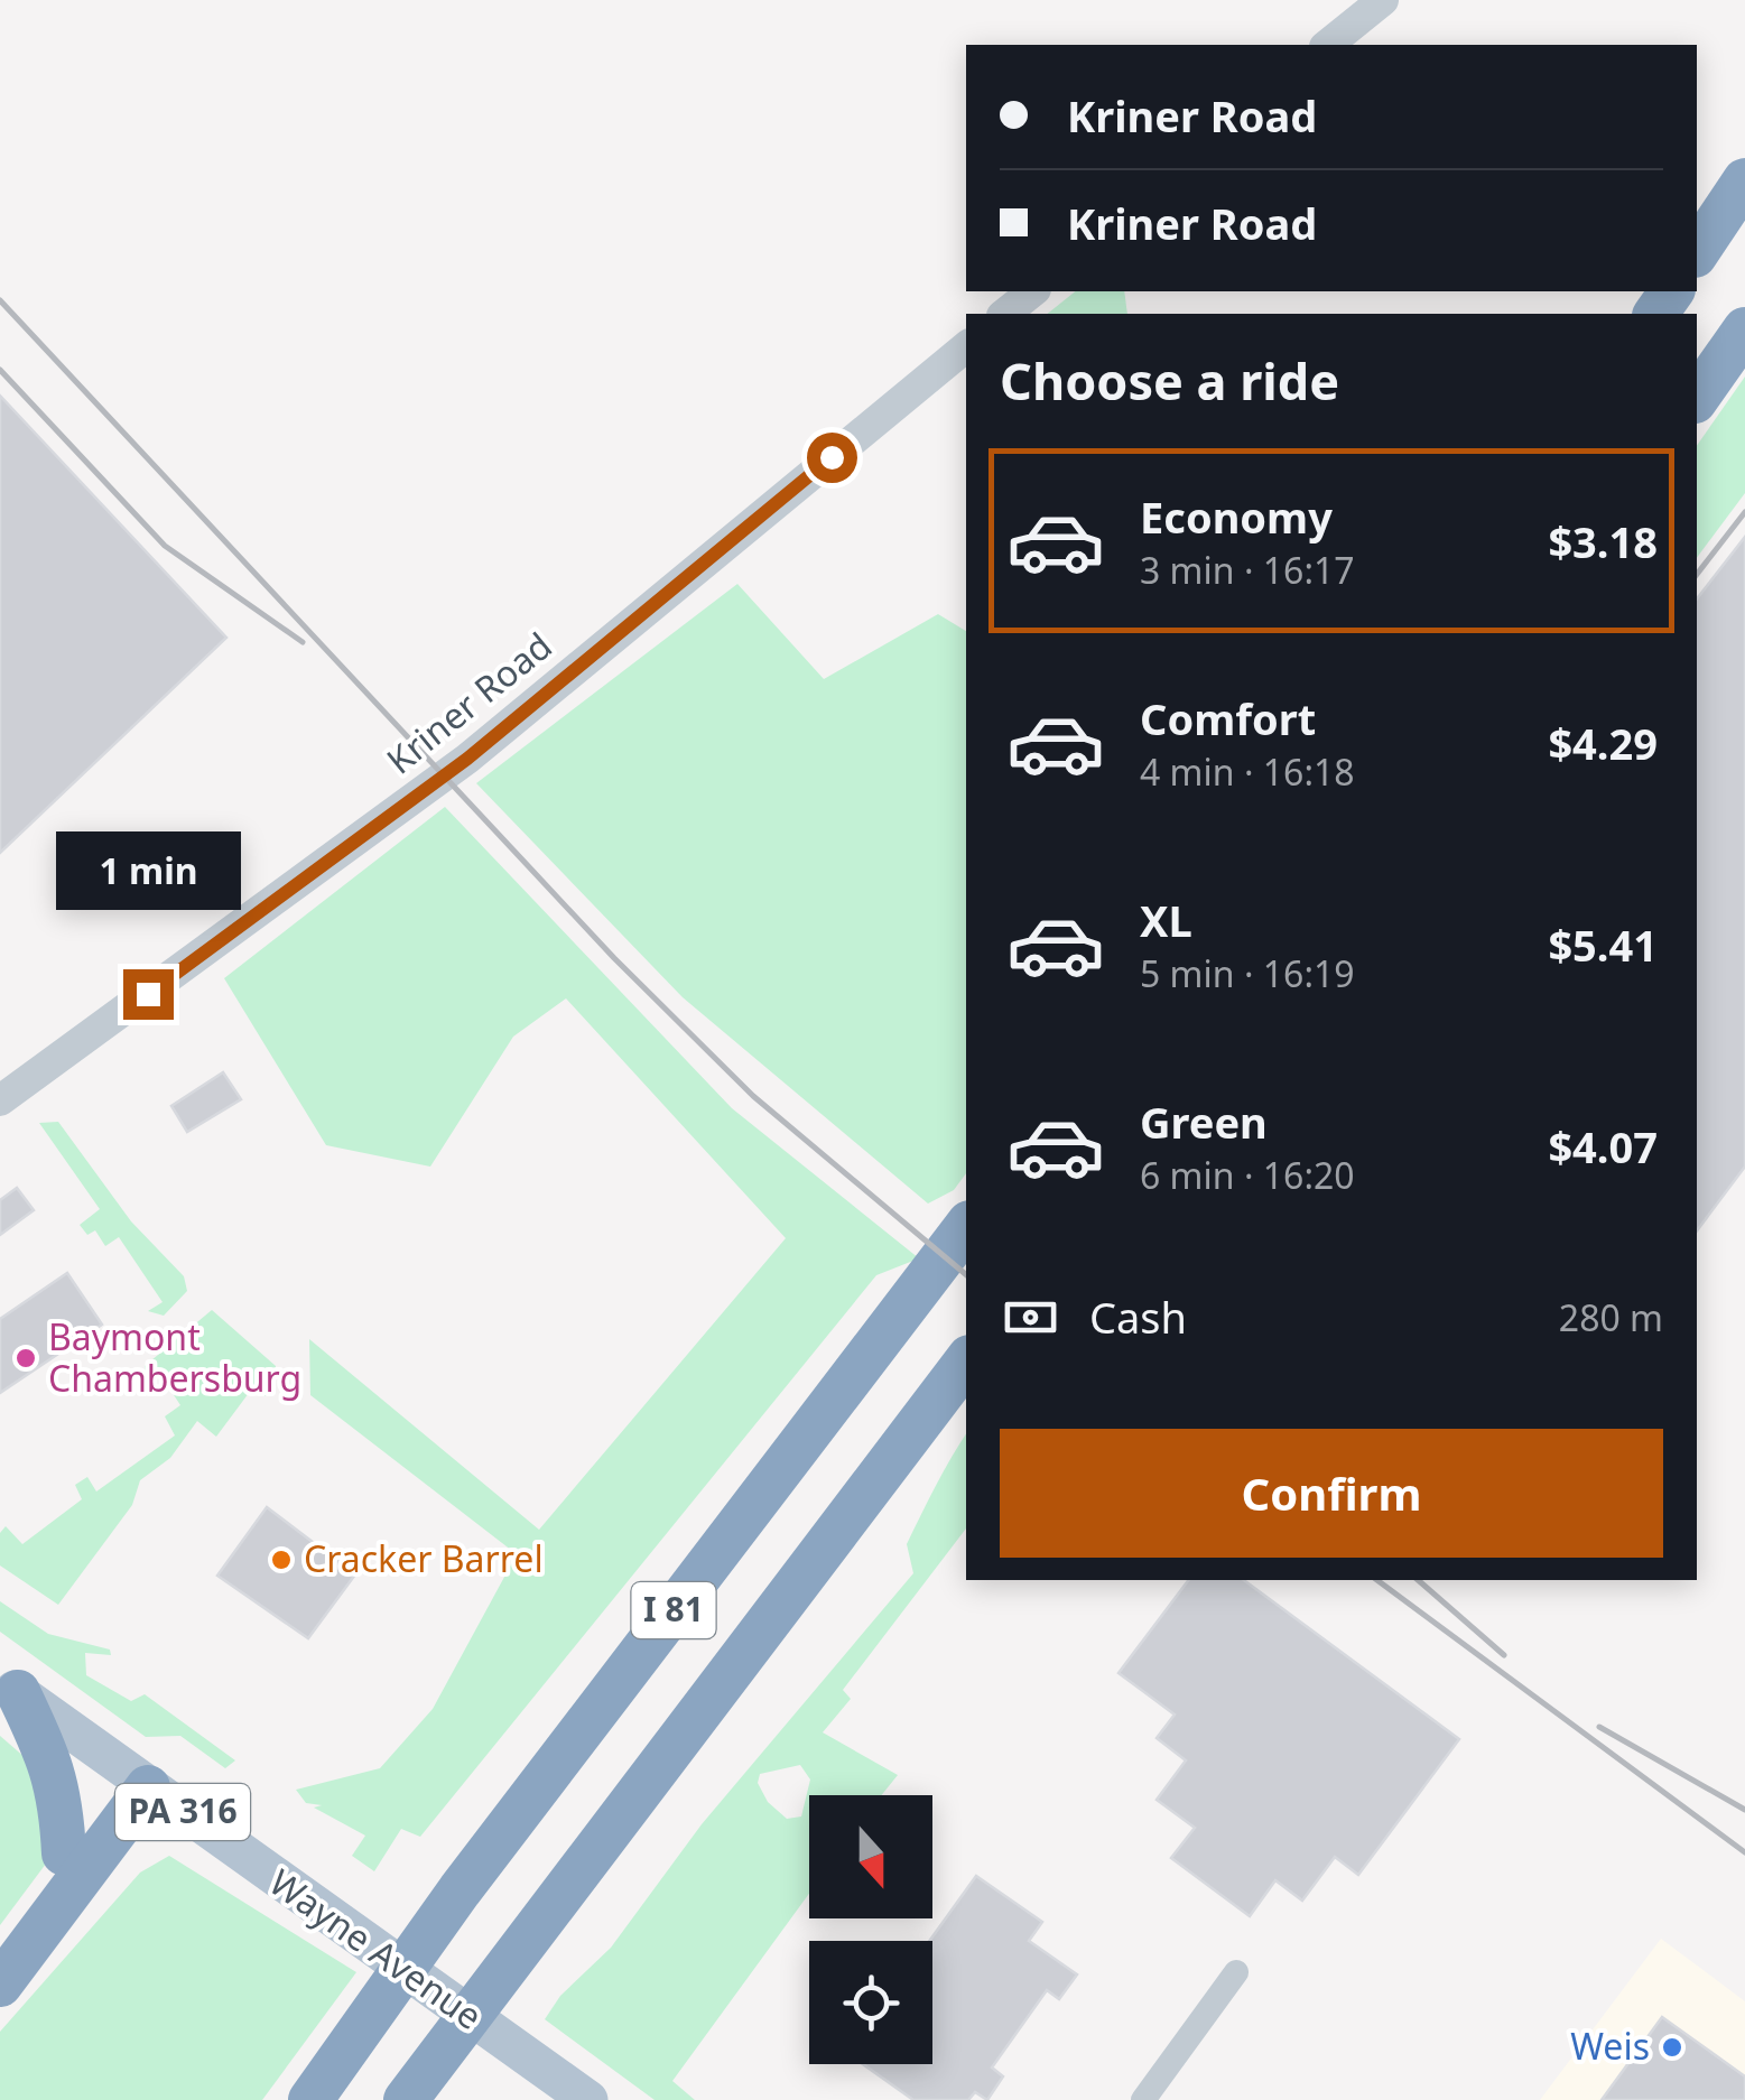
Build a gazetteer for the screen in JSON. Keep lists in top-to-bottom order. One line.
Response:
{"streets":{"highway":["I 81"],"main road":["PA 316","Wayne Avenue"],"street":["Kriner Road"]},"places":["Baymont Chambersburg","Cracker Barrel","Weis"],"north":"bottom","page":{"banner":["Kriner Road","Kriner Road"],"heading":"Choose a ride","list":[{"name":"Economy","note":"3 min · 16:17","value":"$3.18"},{"name":"Comfort","note":"4 min · 16:18","value":"$4.29"},{"name":"XL","note":"5 min · 16:19","value":"$5.41"},{"name":"Green","note":"6 min · 16:20","value":"$4.07"}],"bubble":"1 min","pay":["Cash","280 m"],"buttons":"Confirm"}}
